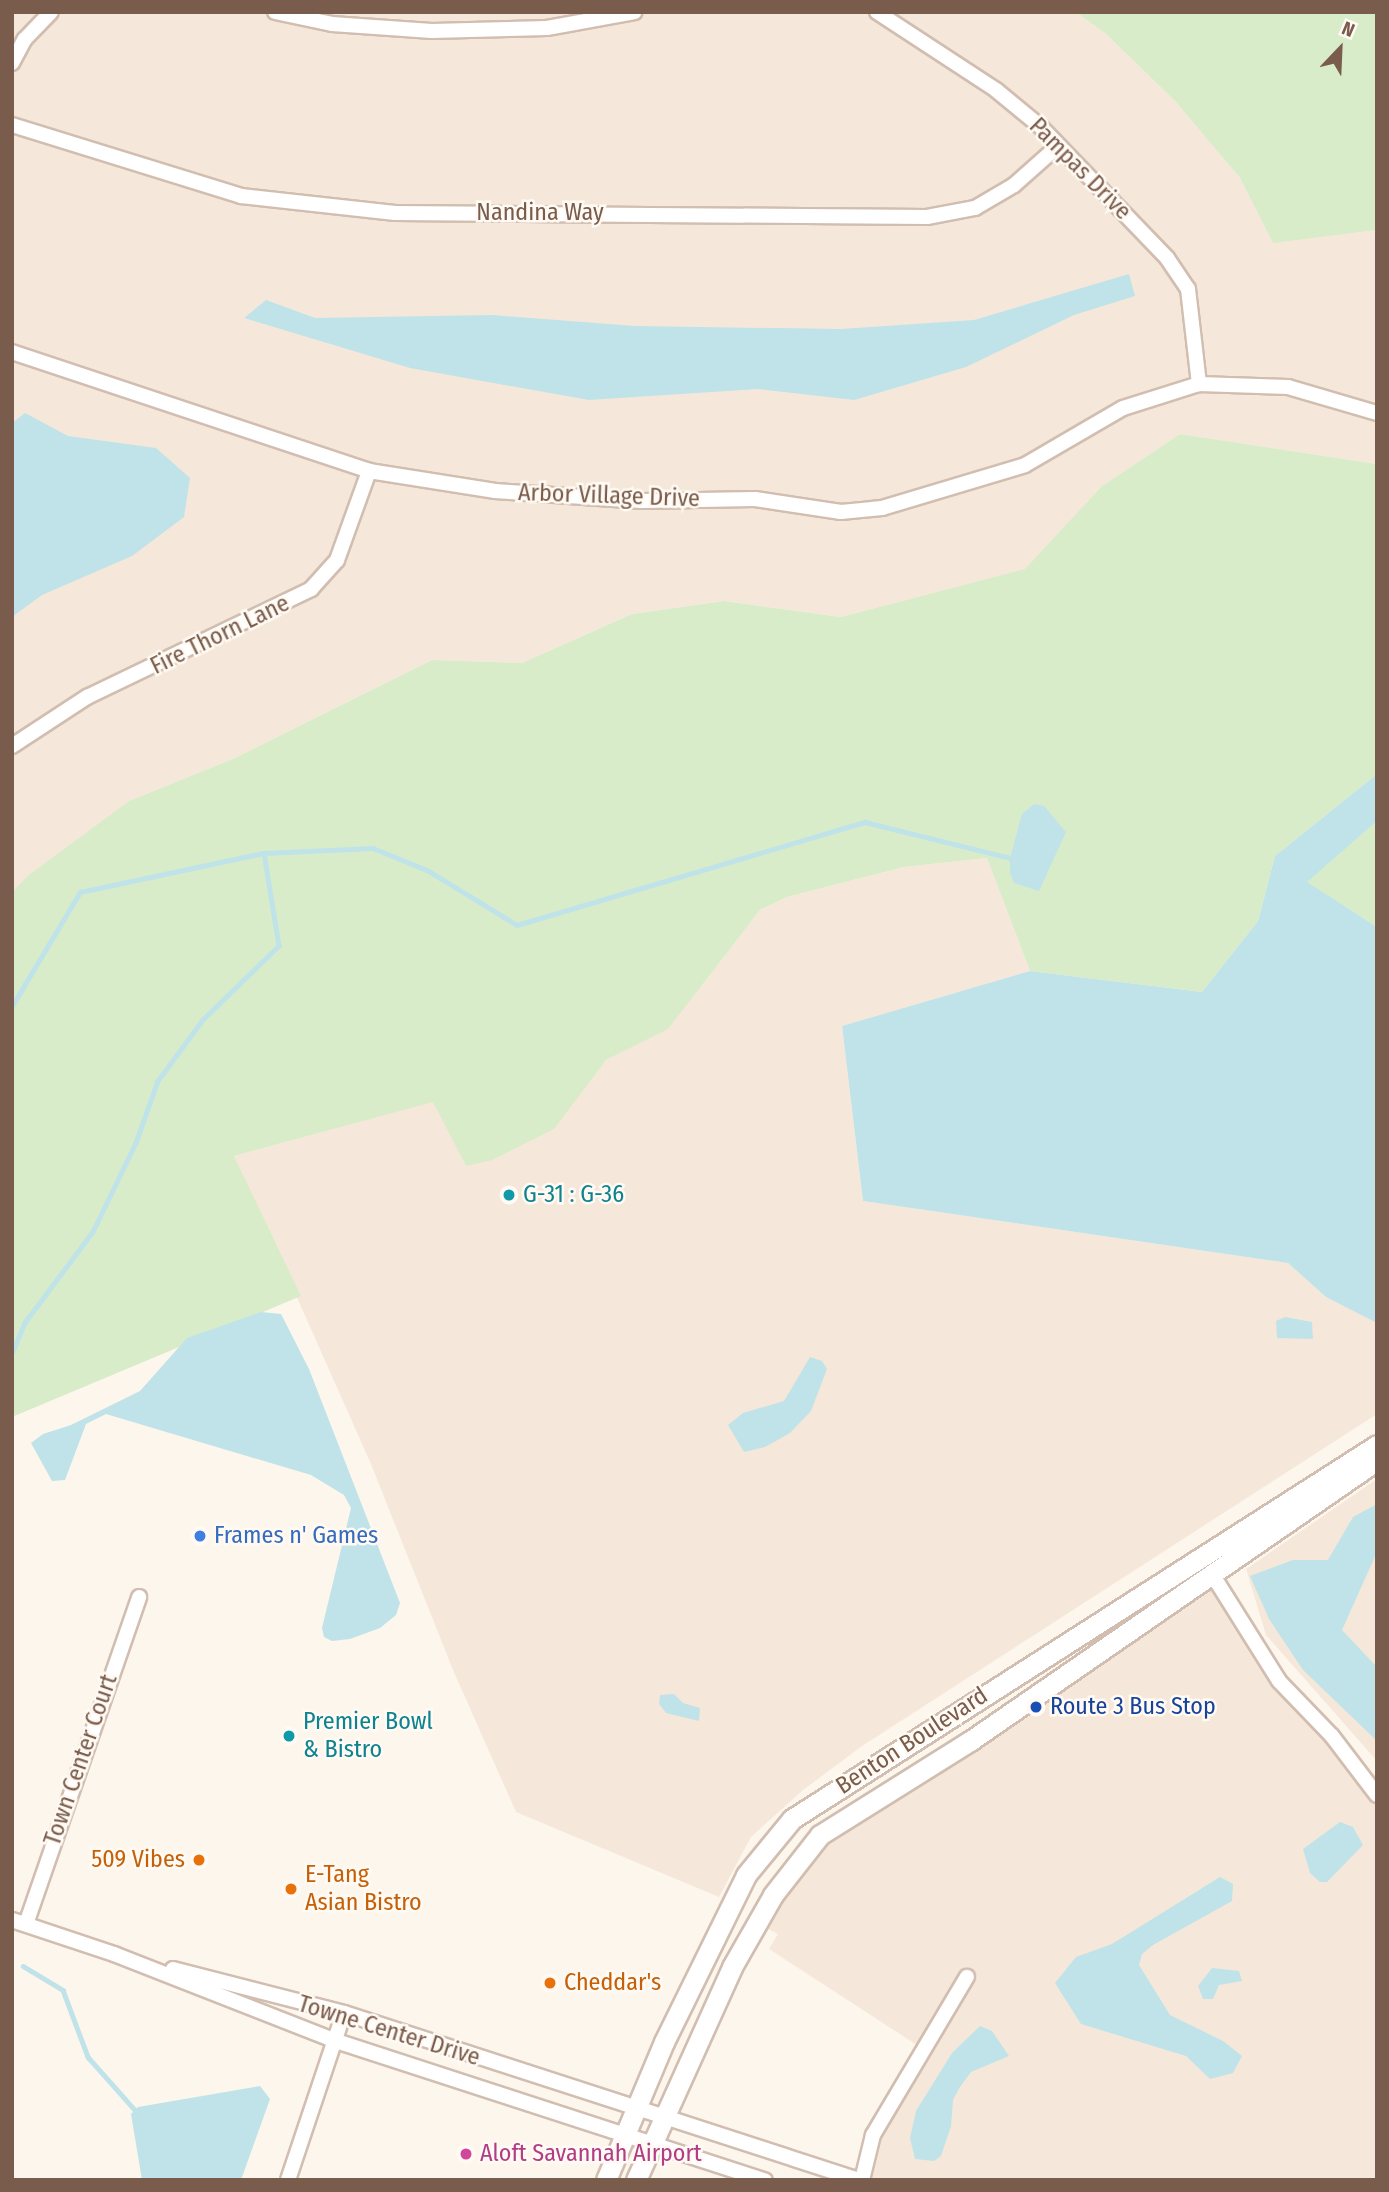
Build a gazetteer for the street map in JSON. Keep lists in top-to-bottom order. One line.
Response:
{"streets":{"street":["Pampas Drive","Nandina Way","Arbor Village Drive","Fire Thorn Lane","Benton Boulevard","Town Center Court","Towne Center Drive"]},"crossings":[["Pampas Drive","Nandina Way"],["Pampas Drive","Arbor Village Drive"],["Arbor Village Drive","Fire Thorn Lane"],["Benton Boulevard","Towne Center Drive"],["Town Center Court","Towne Center Drive"]],"places":["G-31 : G-36","Frames n' Games","Route 3 Bus Stop","Premier Bowl & Bistro","509 Vibes","E-Tang Asian Bistro","Cheddar's","Aloft Savannah Airport"],"north":"top right"}
